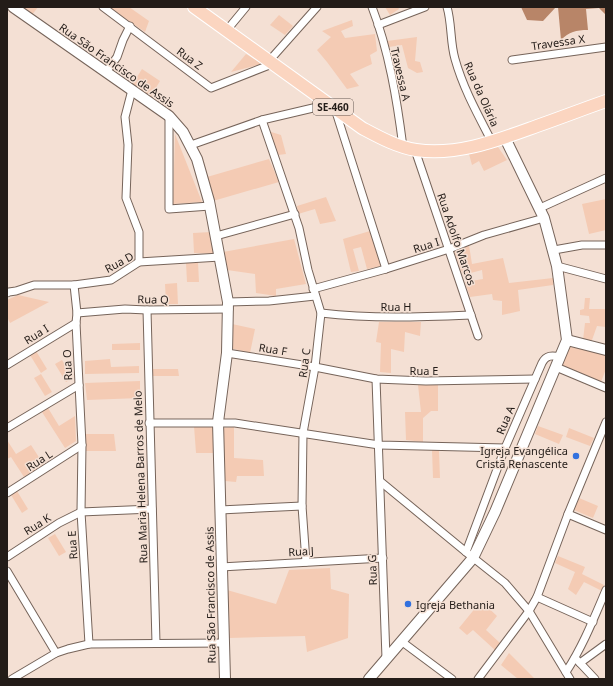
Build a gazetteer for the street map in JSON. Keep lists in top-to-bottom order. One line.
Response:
{"streets":{"main road":["SE-460"],"street":["Travessa X","Rua Z","Rua São Francisco de Assis","Travessa A","Rua da Olária","Rua Adolfo Marcos","Rua I","Rua D","Rua Q","Rua H","Rua F","Rua C","Rua O","Rua E","Rua A","Rua L","Rua Maria Helena Barros de Melo","Rua K","Rua J","Rua G"]},"crossings":[["Rua Z","SE-460"],["Rua São Francisco de Assis","Rua I"],["Rua São Francisco de Assis","Rua D"],["Rua São Francisco de Assis","Rua Q"],["Rua São Francisco de Assis","Rua F"],["Rua São Francisco de Assis","Rua J"],["Travessa A","SE-460"],["Travessa A","Rua Adolfo Marcos"],["Rua da Olária","SE-460"],["SE-460","Rua Adolfo Marcos"],["Rua Adolfo Marcos","Rua I"],["Rua Adolfo Marcos","Rua H"],["Rua I","Rua Q"],["Rua I","Rua C"],["Rua I","Rua O"],["Rua D","Rua O"],["Rua Q","Rua O"],["Rua Q","Rua Maria Helena Barros de Melo"],["Rua H","Rua C"],["Rua F","Rua C"],["Rua F","Rua E"],["Rua C","Rua E"],["Rua O","Rua E"],["Rua O","Rua L"],["Rua E","Rua A"],["Rua E","Rua L"],["Rua E","Rua K"],["Rua E","Rua G"],["Rua J","Rua G"]],"places":["Igreja Evangélica Cristã Renascente","Igreja Bethania"]}
